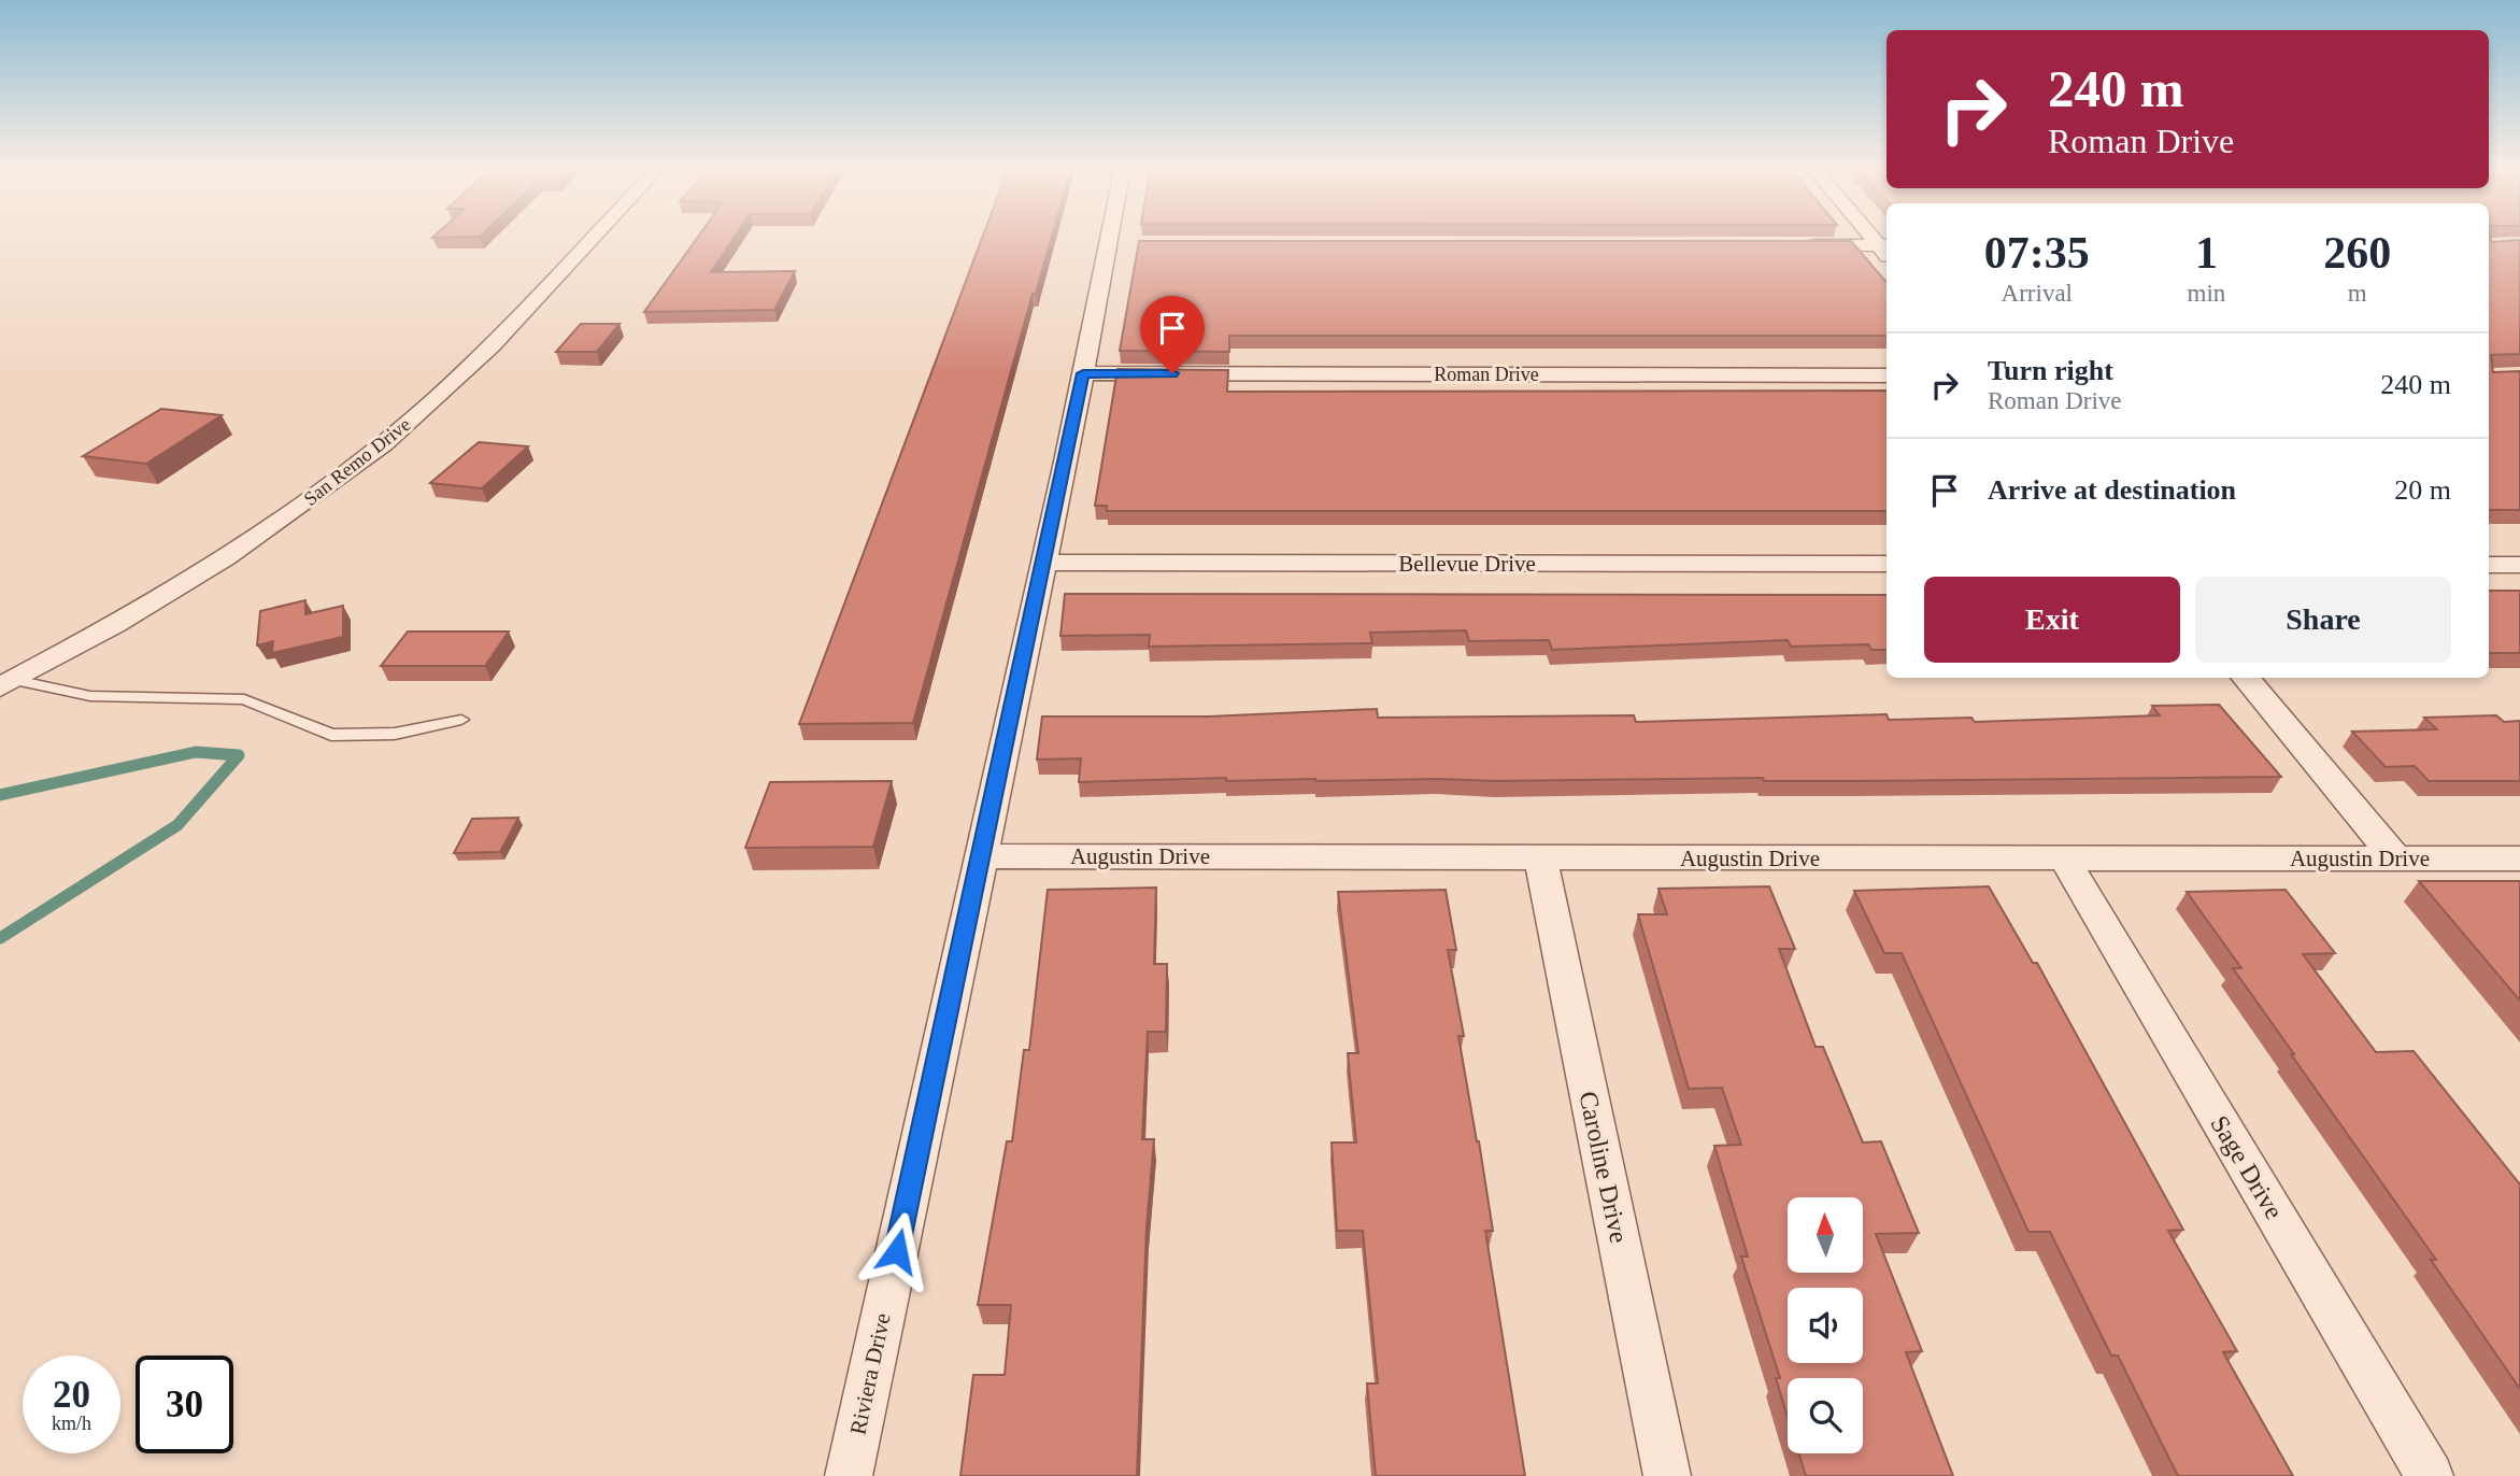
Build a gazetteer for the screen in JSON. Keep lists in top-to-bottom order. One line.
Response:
{"streets":{"street":["Roman Drive","San Remo Drive","Bellevue Drive","Augustin Drive","Caroline Drive","Sage Drive","Riviera Drive"]},"crossings":[["Roman Drive","Riviera Drive"],["Bellevue Drive","Riviera Drive"],["Augustin Drive","Caroline Drive"],["Augustin Drive","Sage Drive"],["Augustin Drive","Riviera Drive"]],"north":"top","page":{"turn":["240 m","Roman Drive"],"eta":["07:35","Arrival","1","min","260","m"],"list":[{"name":"Turn right","note":"Roman Drive","value":"240 m"},{"name":"Arrive at destination","value":"20 m"}],"buttons":["Exit","Share"],"speed":"20 km/h","limit":"30"}}
